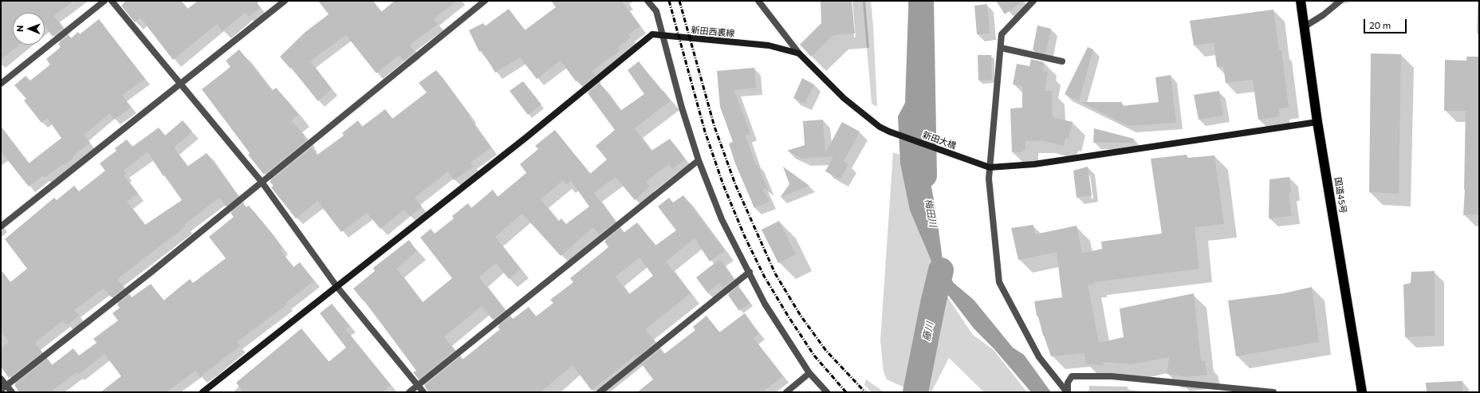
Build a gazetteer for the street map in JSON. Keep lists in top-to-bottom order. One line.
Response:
{"streets":{"highway":["国道45号"],"street":["新田西裏線","新田大橋"]},"crossings":[["新田西裏線","新田大橋"]],"water":["梅田川","藤川"],"scale_bar":"20 m","north":"left"}
